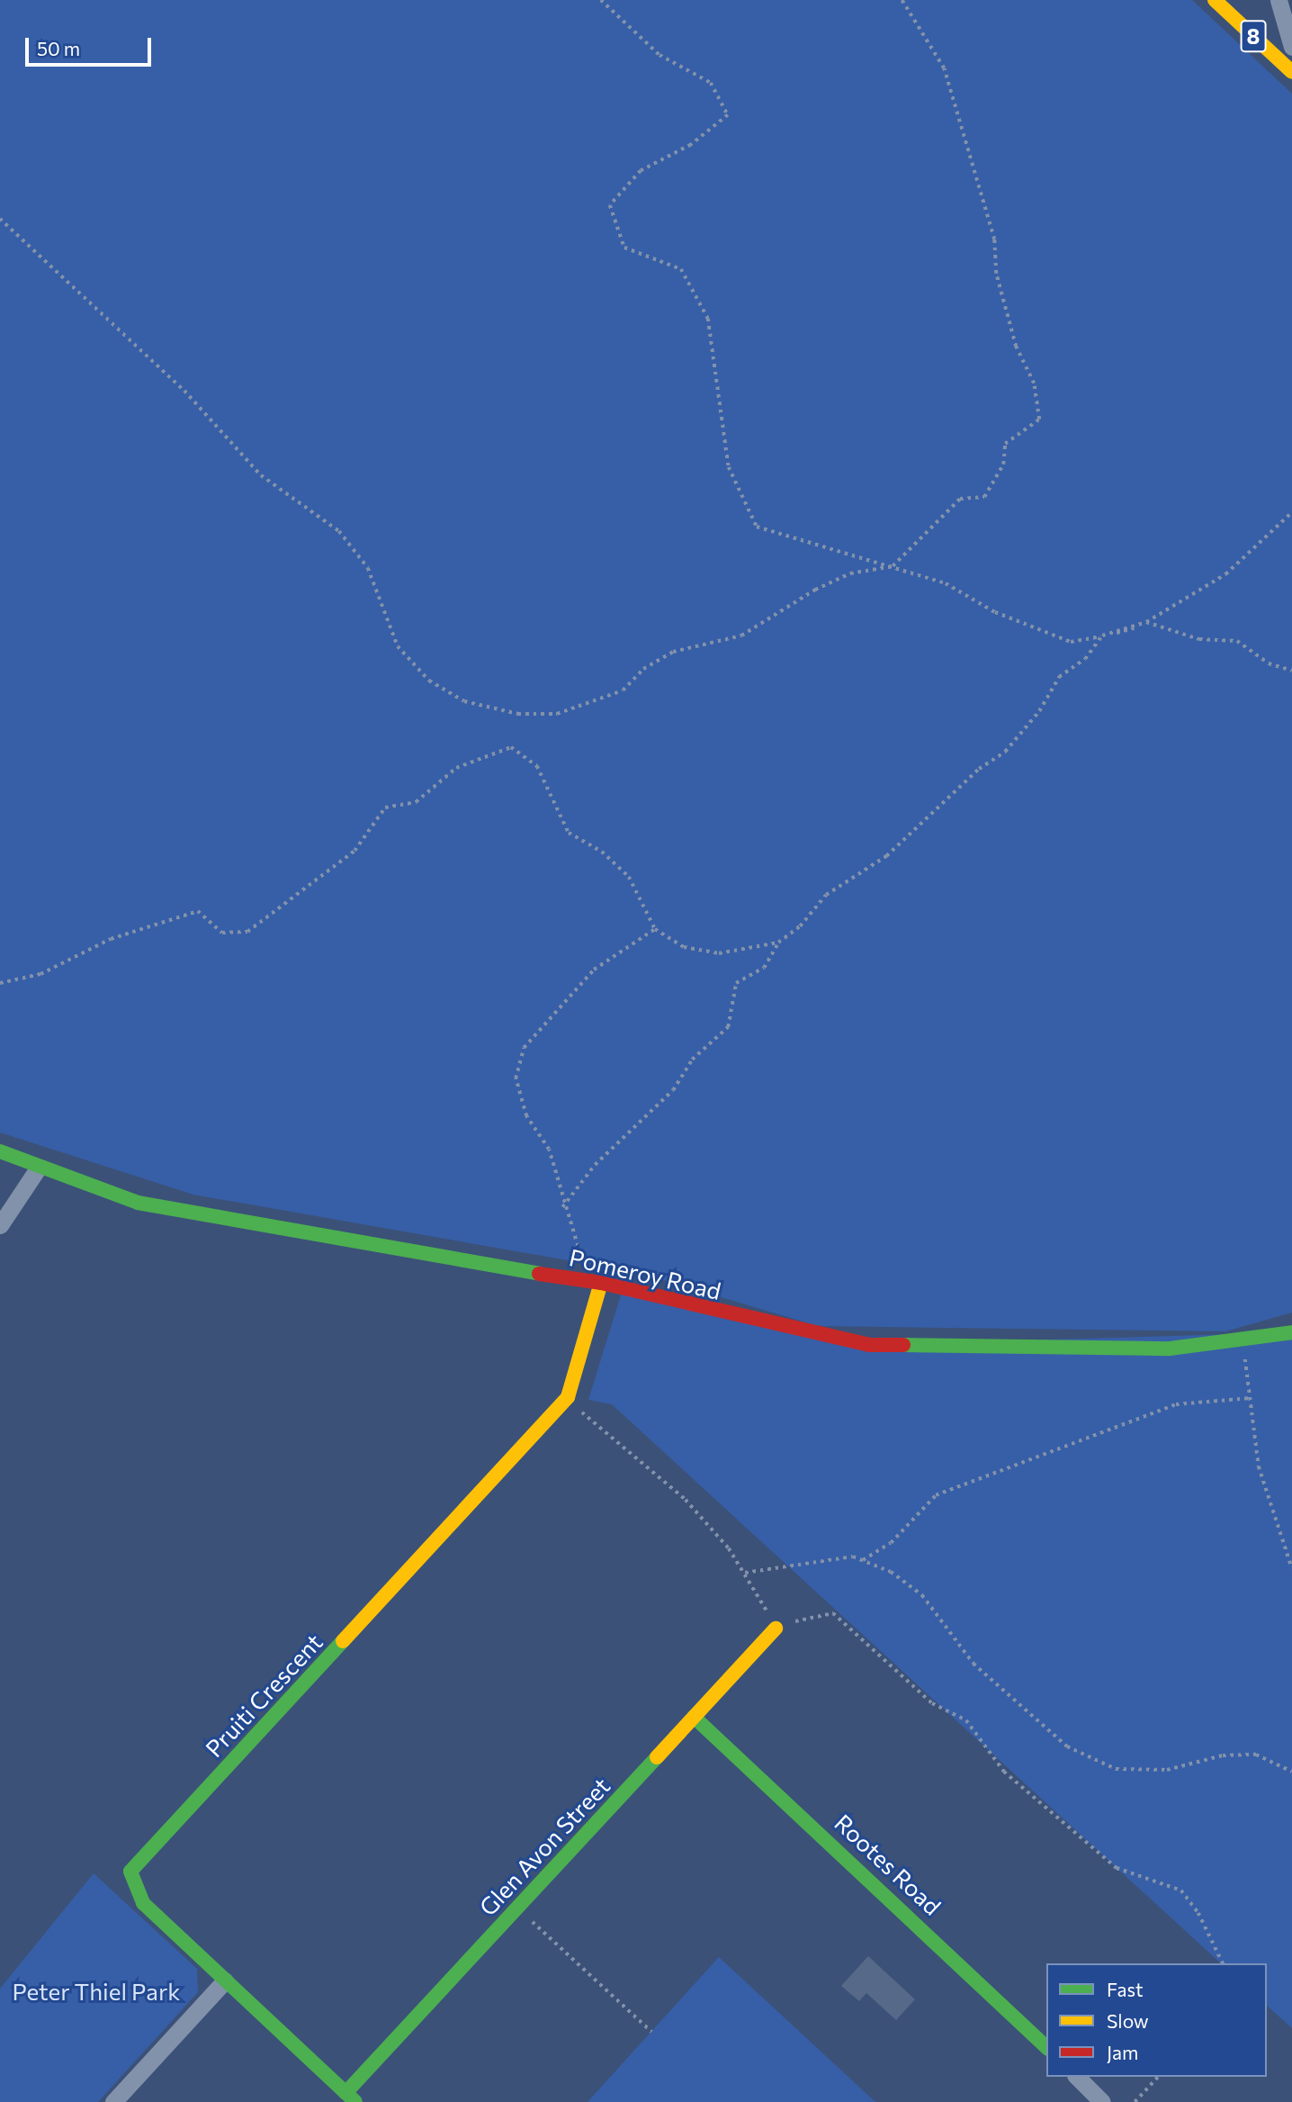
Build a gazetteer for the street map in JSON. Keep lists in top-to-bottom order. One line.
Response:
{"streets":{"street":["8","Pomeroy Road","Pruiti Crescent","Glen Avon Street","Rootes Road"]},"crossings":[["Pomeroy Road","Pruiti Crescent"],["Pruiti Crescent","Glen Avon Street"],["Glen Avon Street","Rootes Road"]],"parks":["Peter Thiel Park"],"legend":["Fast","Slow","Jam"],"scale_bar":"50 m"}
